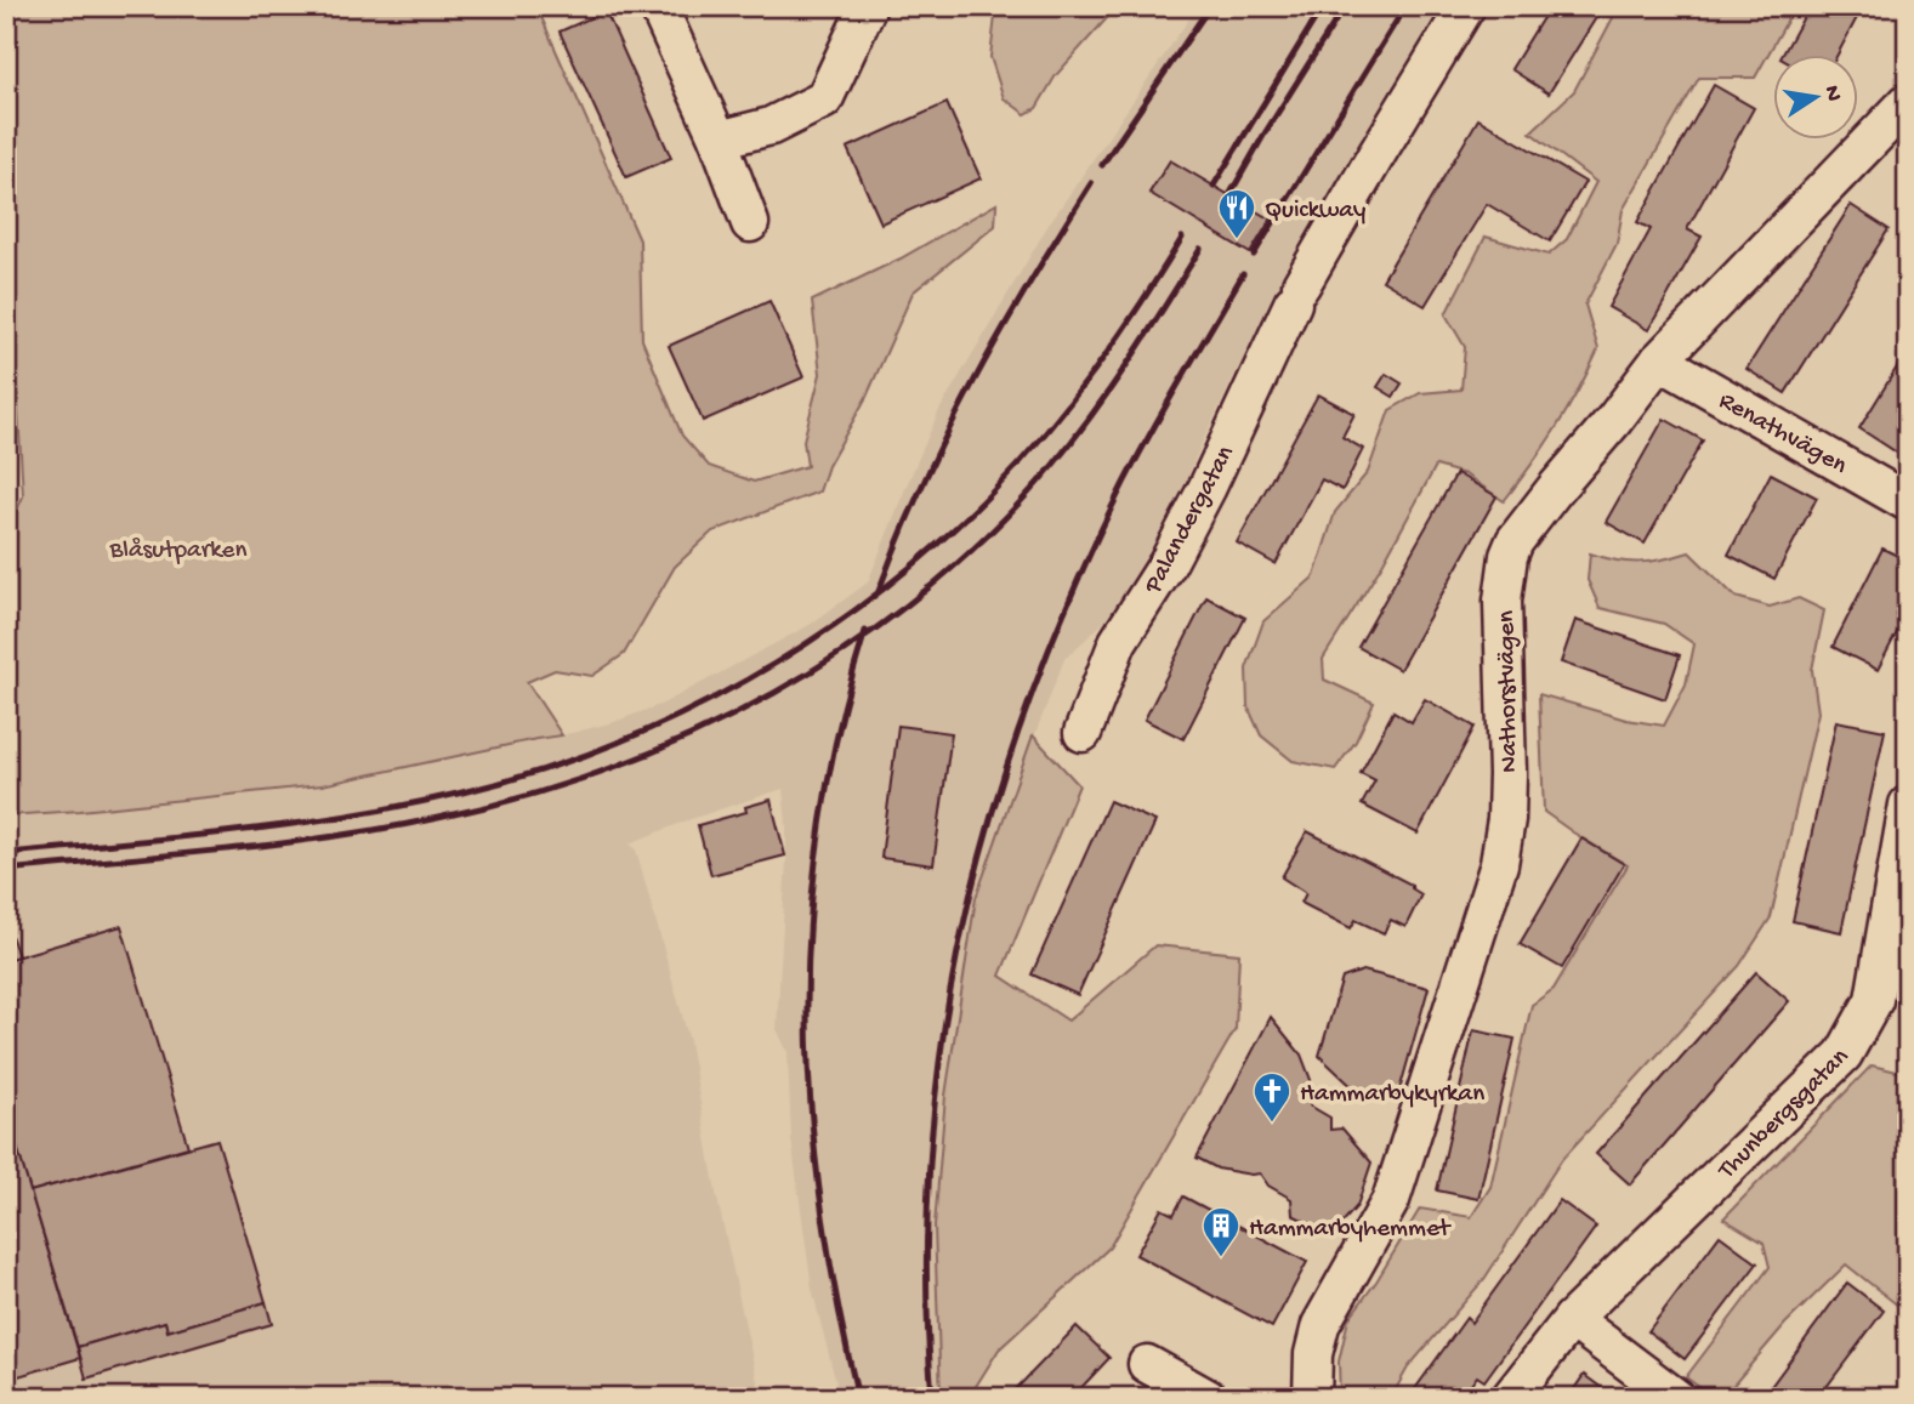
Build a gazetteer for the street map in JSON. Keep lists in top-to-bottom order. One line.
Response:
{"streets":{"street":["Renathvägen","Palandergatan","Nathorstvägen","Thunbergsgatan"]},"crossings":[["Renathvägen","Nathorstvägen"]],"parks":["Blåsutparken"],"places":{"restaurant":["Quickway"],"church":["Hammarbykyrkan"],"building":["Hammarbyhemmet"]},"north":"right"}
